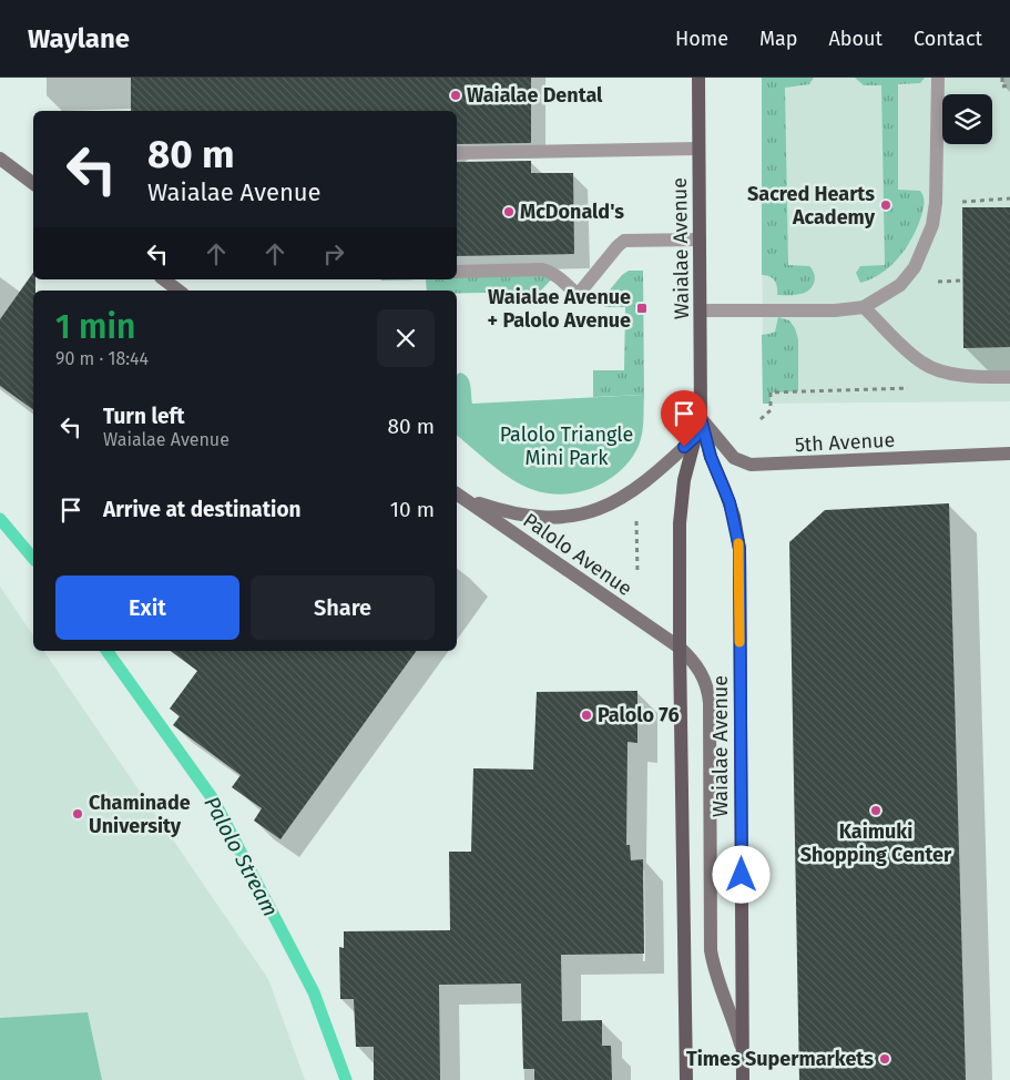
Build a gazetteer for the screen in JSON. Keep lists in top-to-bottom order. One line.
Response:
{"streets":{"main road":["Waialae Avenue"],"street":["5th Avenue","Palolo Avenue"]},"crossings":[["Waialae Avenue","5th Avenue"],["Waialae Avenue","Palolo Avenue"]],"water":["Palolo Stream"],"parks":["Palolo Triangle Mini Park"],"places":{"other":["Waialae Dental","Sacred Hearts Academy","McDonald's","Palolo 76","Kaimuki Shopping Center","Chaminade University","Times Supermarkets"],"transit":["Waialae Avenue + Palolo Avenue"]},"page":{"header":"Waylane","nav":["Home","Map","About","Contact"],"turn":["80 m","Waialae Avenue"],"heading":["1 min","90 m · 18:44"],"list":[{"name":"Turn left","note":"Waialae Avenue","value":"80 m"},{"name":"Arrive at destination","value":"10 m"}],"buttons":["Exit","Share"]}}
